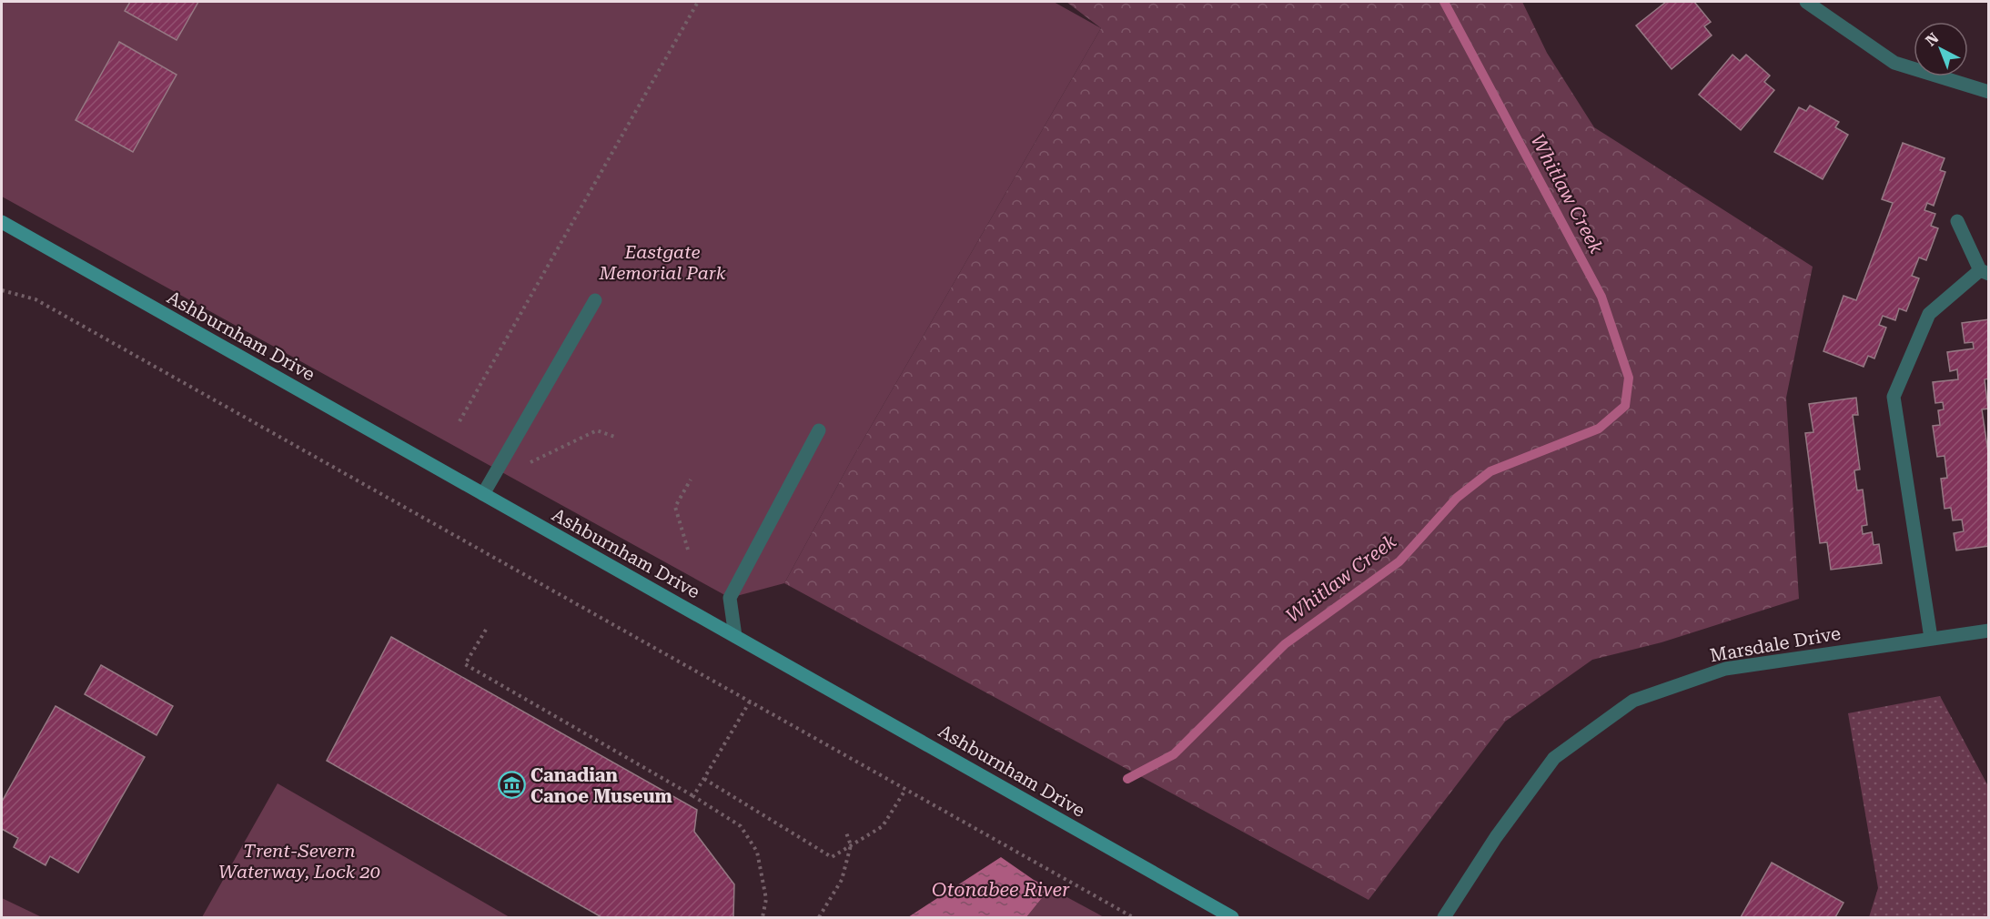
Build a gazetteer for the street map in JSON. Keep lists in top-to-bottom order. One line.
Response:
{"streets":{"main road":["Ashburnham Drive"],"street":["Marsdale Drive"]},"water":["Whitlaw Creek","Otonabee River"],"parks":["Eastgate Memorial Park","Trent-Severn Waterway, Lock 20"],"places":{"museum":["Canadian Canoe Museum"]},"north":"top left"}
